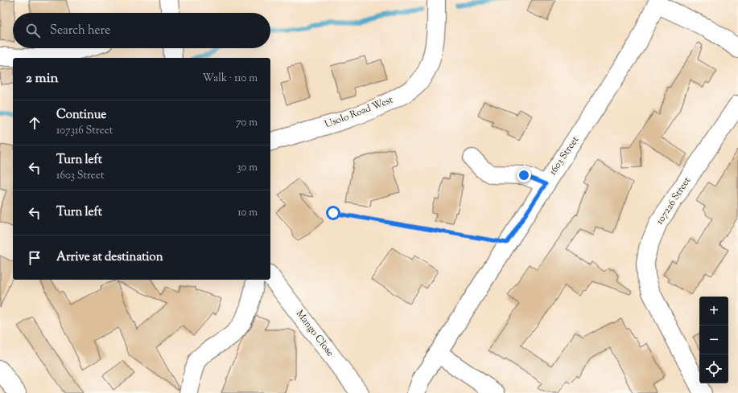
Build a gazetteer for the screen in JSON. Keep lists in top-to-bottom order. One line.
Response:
{"streets":{"street":["Usolo Road West","1603 Street","107226 Street","Mango Close"]},"page":{"search":"Search here","heading":["2 min","Walk · 110 m"],"list":[["Continue","107316 Street","70 m"],["Turn left","1603 Street","30 m"],["Turn left","10 m"],"Arrive at destination"],"map_buttons":["+","−"]}}
